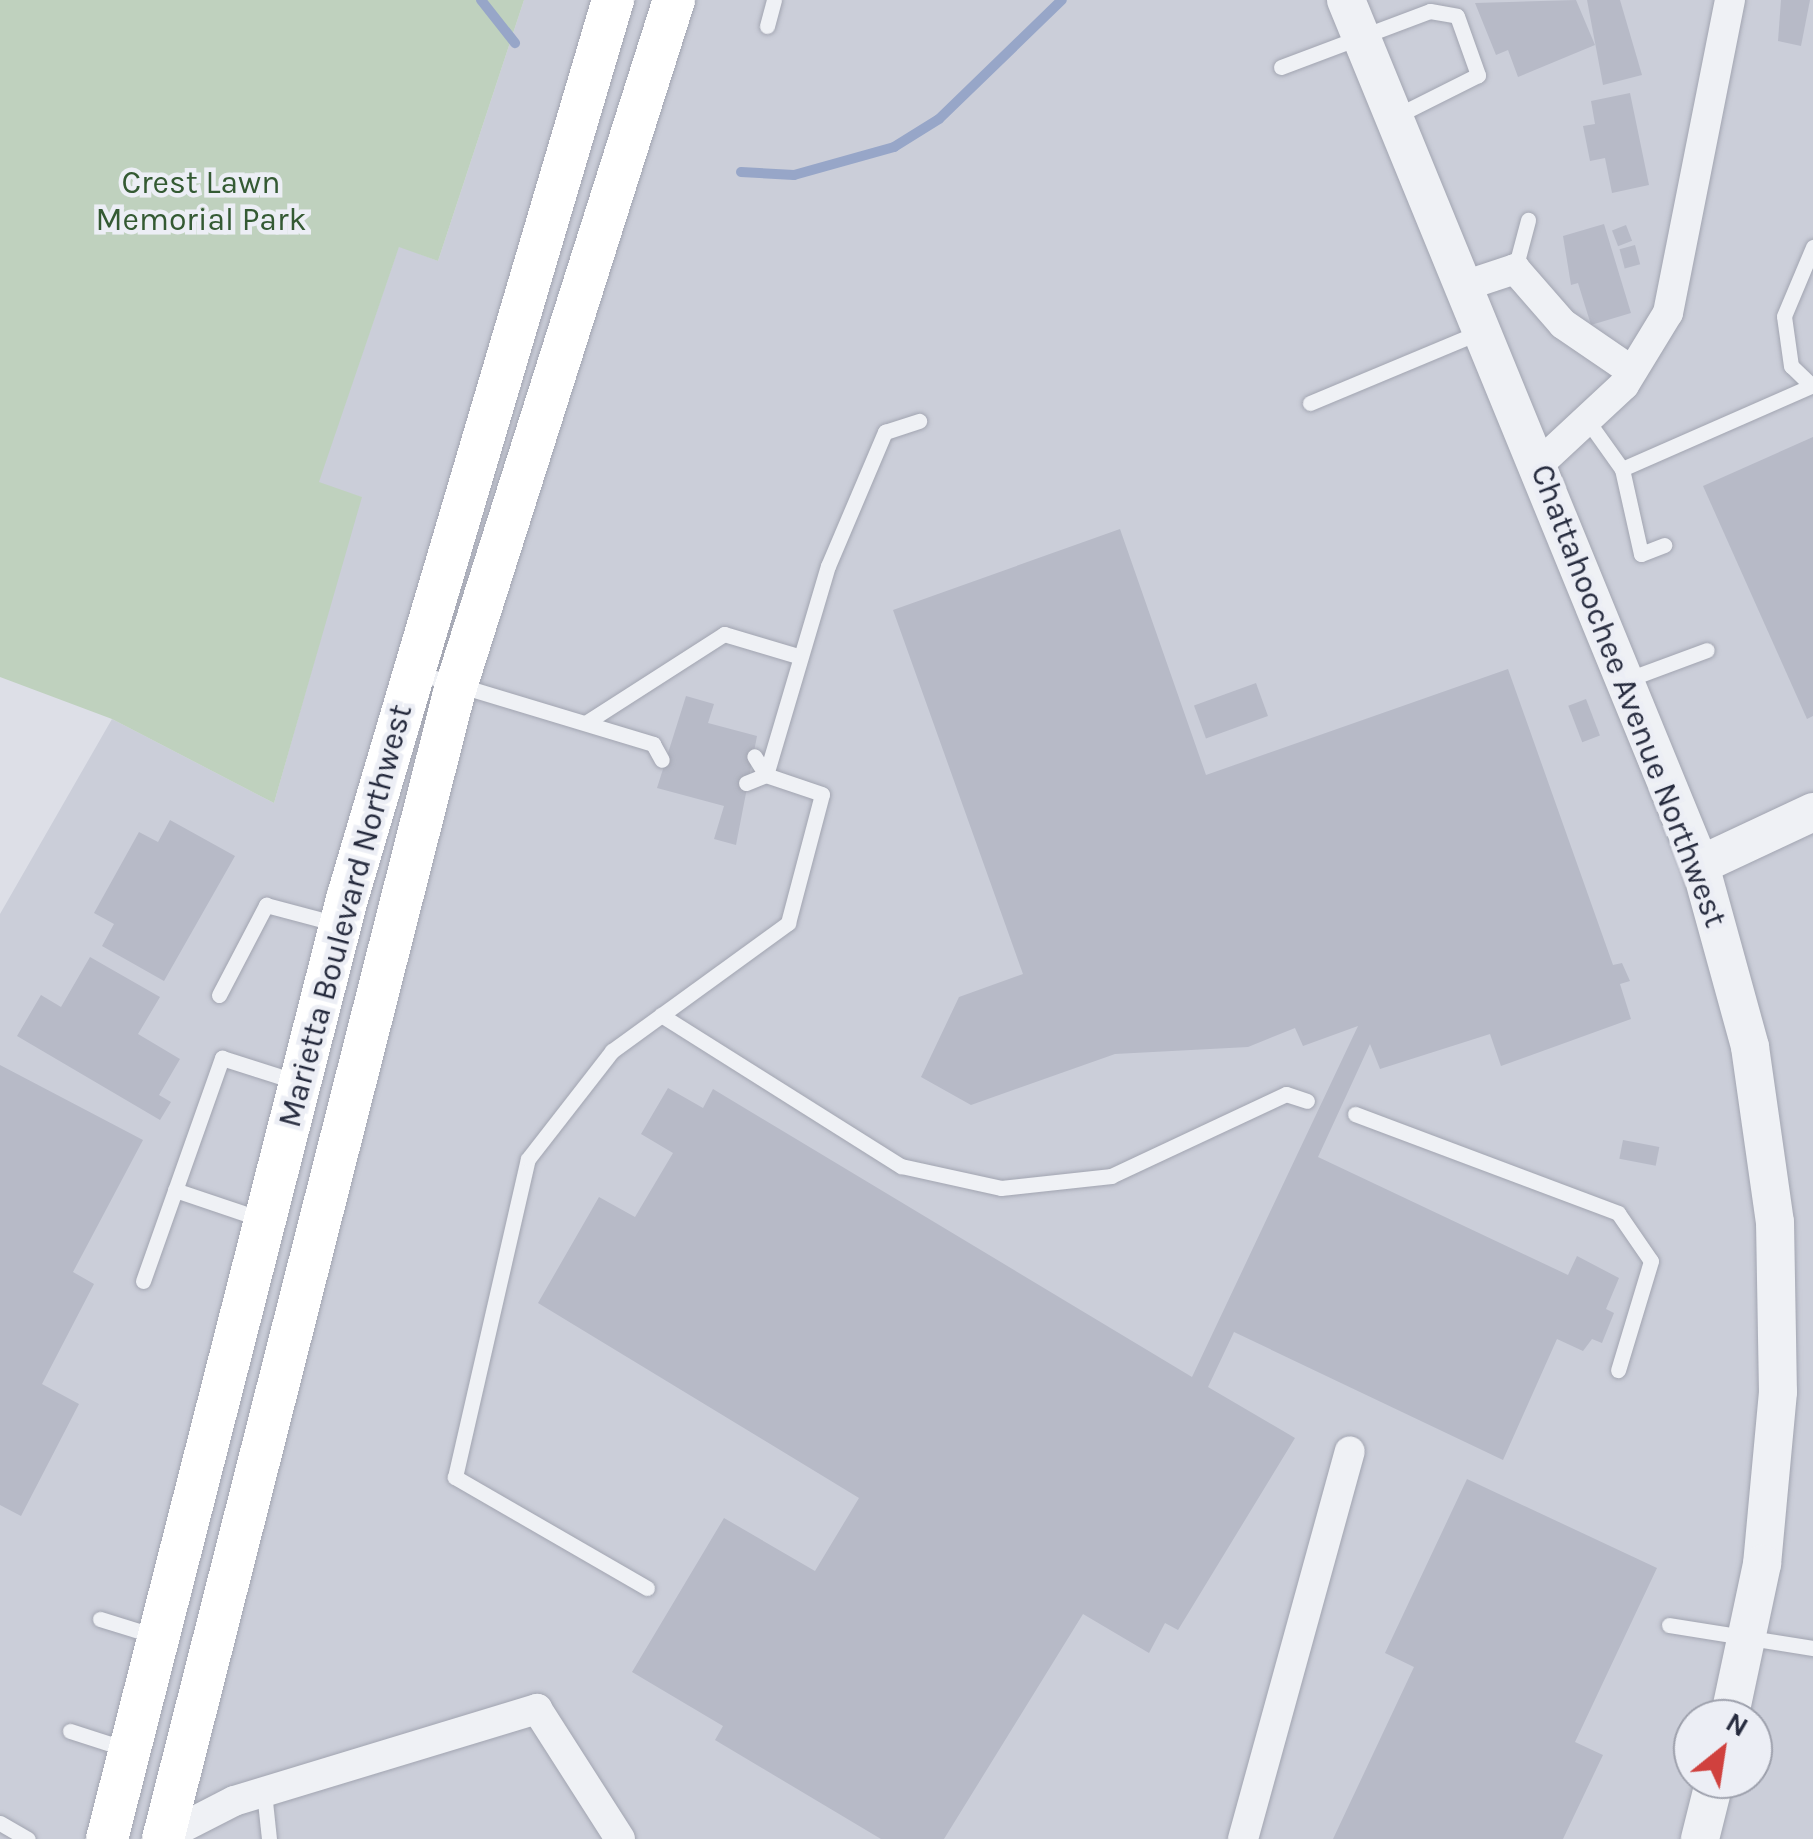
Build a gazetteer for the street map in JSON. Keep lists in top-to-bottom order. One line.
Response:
{"streets":{"main road":["Marietta Boulevard Northwest"],"street":["Chattahoochee Avenue Northwest"]},"parks":["Crest Lawn Memorial Park"],"north":"top right"}
